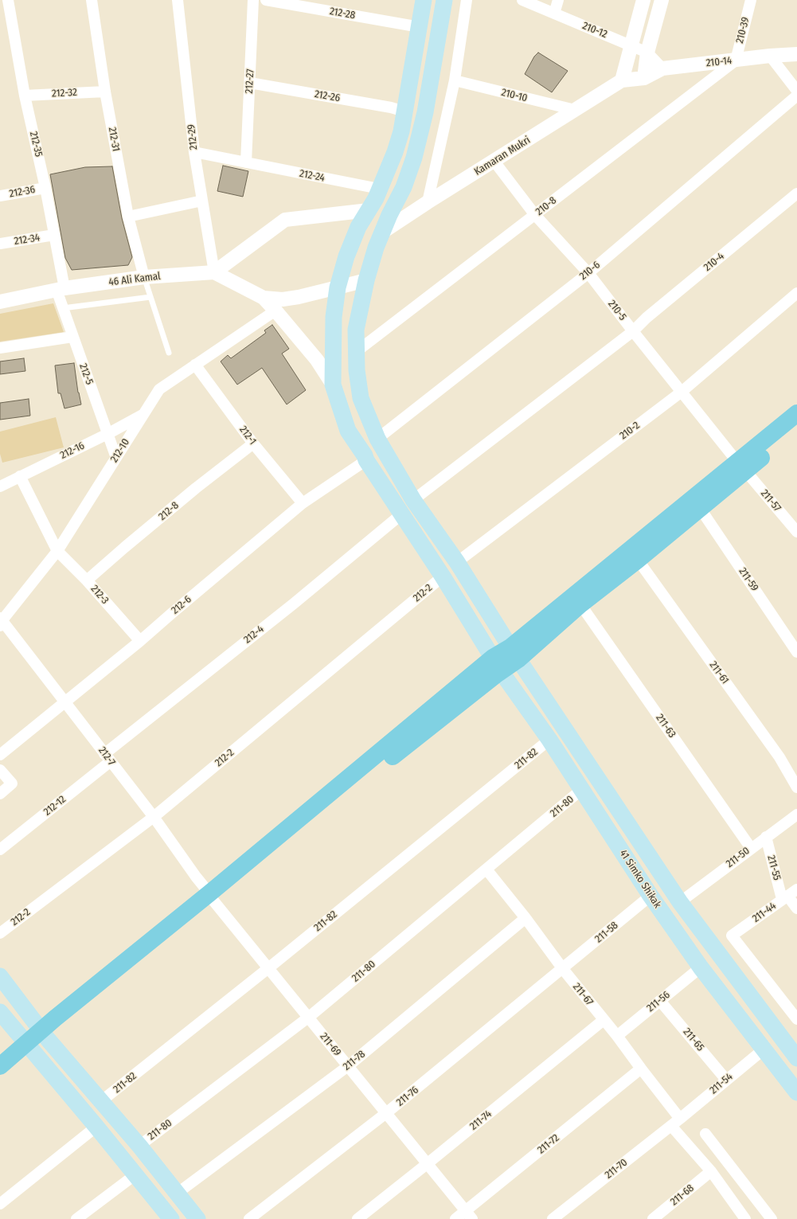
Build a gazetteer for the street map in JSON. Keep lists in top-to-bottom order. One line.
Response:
{"streets":{"main road":["41 Simko Shikak"],"street":["212-28","210-12","210-39","210-14","212-27","212-32","210-10","212-26","212-29","212-31","212-35","Kamaran Mukri","212-24","212-36","210-8","212-34","210-4","210-6","46 Ali Kamal","210-5","212-5","210-2","212-1","212-16","212-10","211-57","212-8","211-59","212-2","212-3","212-6","212-4","211-61","211-63","212-7","211-82","212-12","211-80","211-50","211-55","211-44","211-58","211-67","211-56","211-65","211-69","211-78","211-54","211-76","211-74","211-72","211-70","211-68"]},"crossings":[["212-28","41 Simko Shikak"],["210-12","210-14"],["210-39","210-14"],["210-39","210-8"],["210-14","Kamaran Mukri"],["210-14","210-8"],["212-27","212-26"],["212-27","212-24"],["212-32","212-31"],["212-32","212-35"],["210-10","Kamaran Mukri"],["212-26","41 Simko Shikak"],["212-29","212-24"],["212-29","46 Ali Kamal"],["212-31","46 Ali Kamal"],["212-35","212-36"],["212-35","212-34"],["212-35","46 Ali Kamal"],["212-35","212-5"],["Kamaran Mukri","210-5"],["Kamaran Mukri","41 Simko Shikak"],["212-24","41 Simko Shikak"],["210-8","210-5"],["210-8","41 Simko Shikak"],["210-4","210-5"],["210-4","41 Simko Shikak"],["210-6","210-5"],["210-6","41 Simko Shikak"],["46 Ali Kamal","212-5"],["210-5","210-2"],["210-5","211-57"],["212-5","212-16"],["212-5","212-10"],["210-2","41 Simko Shikak"],["212-1","212-10"],["212-1","212-8"],["212-1","212-6"],["212-16","212-10"],["212-10","212-3"],["212-10","212-7"],["212-8","212-3"],["212-2","212-7"],["212-2","41 Simko Shikak"],["212-3","212-6"],["212-6","212-7"],["212-6","41 Simko Shikak"],["212-4","212-7"],["212-4","212-12"],["212-4","41 Simko Shikak"],["211-63","211-50"],["212-7","212-12"],["212-7","211-69"],["211-82","41 Simko Shikak"],["211-82","211-69"],["211-80","41 Simko Shikak"],["211-80","211-67"],["211-80","211-69"],["211-50","211-55"],["211-50","41 Simko Shikak"],["211-55","211-44"],["41 Simko Shikak","211-58"],["41 Simko Shikak","211-56"],["41 Simko Shikak","211-54"],["211-58","211-67"],["211-58","211-76"],["211-67","211-56"],["211-67","211-78"],["211-67","211-54"],["211-67","211-76"],["211-67","211-74"],["211-67","211-72"],["211-67","211-70"],["211-56","211-65"],["211-65","211-54"],["211-69","211-78"],["211-69","211-76"],["211-69","211-74"],["211-69","211-72"],["211-54","211-70"]]}
